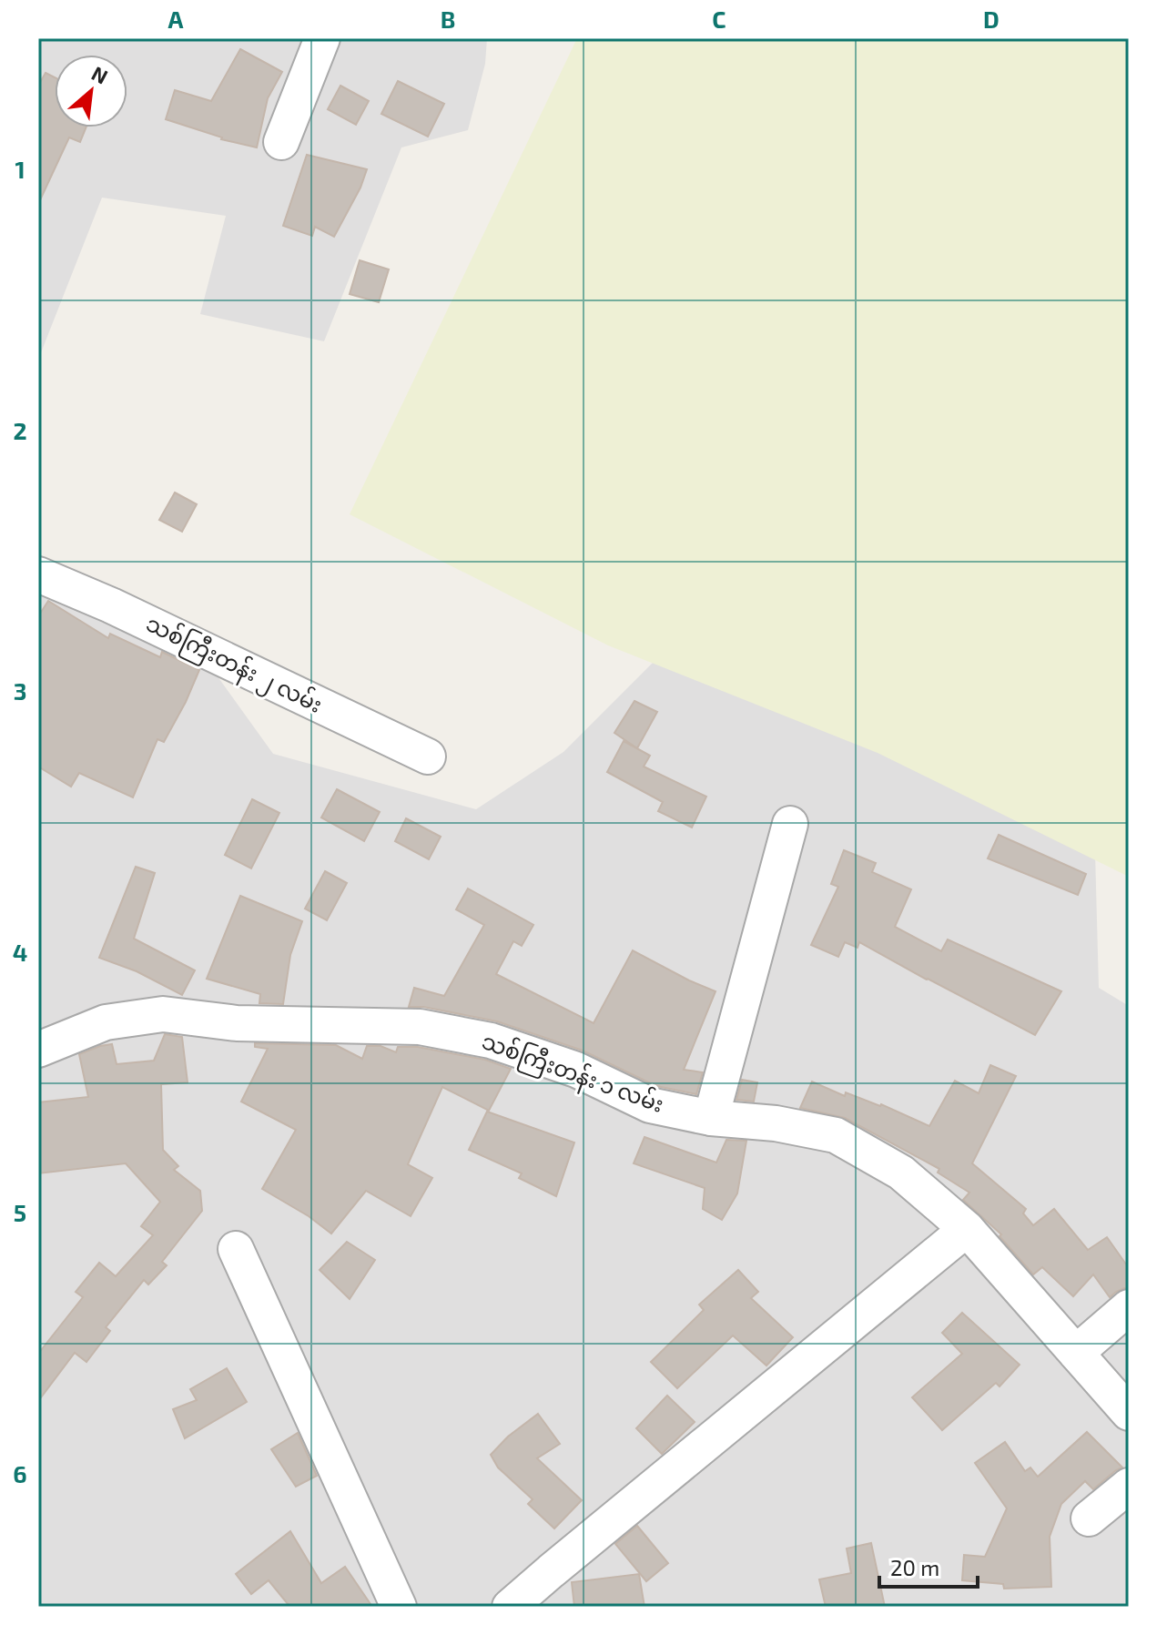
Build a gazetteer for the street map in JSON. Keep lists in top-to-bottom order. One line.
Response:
{"streets":{"street":["သစ်ကြီးတန်း ၂ လမ်း","သစ်ကြီးတန်း ၁ လမ်း"]},"scale_bar":"20 m","north":"top right","grid":{"columns":["A","B","C","D"],"rows":["1","2","3","4","5","6"]}}
